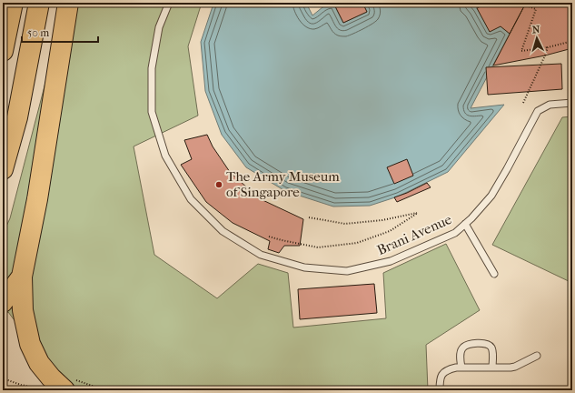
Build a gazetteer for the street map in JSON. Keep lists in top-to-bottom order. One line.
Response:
{"streets":{"lane":["Brani Avenue"]},"places":["The Army Museum of Singapore"],"scale_bar":"50 m","north":"top"}
